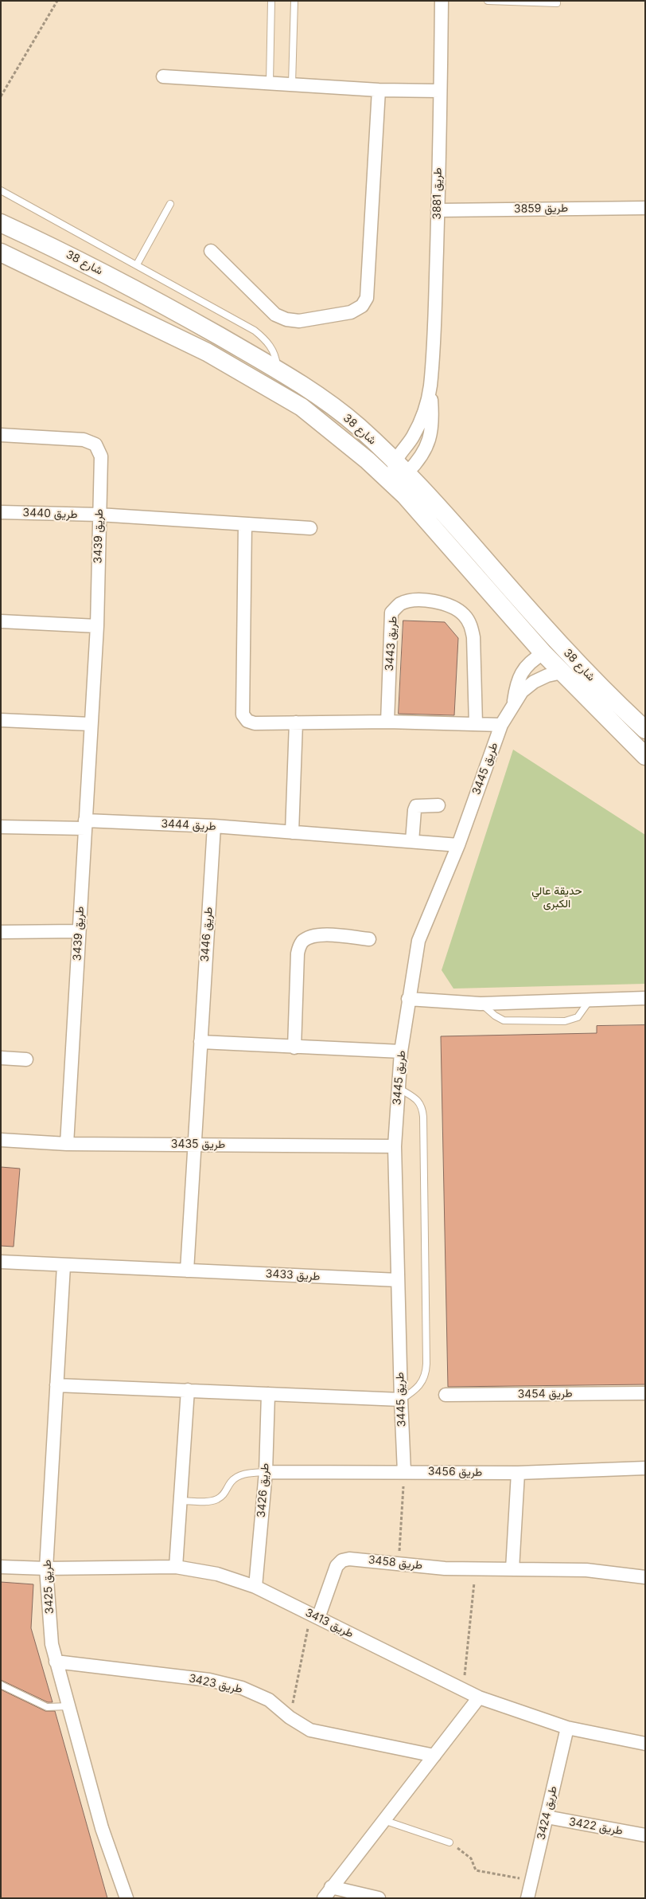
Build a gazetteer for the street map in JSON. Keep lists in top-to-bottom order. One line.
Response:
{"streets":{"street":["طريق 3881","طريق 3859","شارع 38","طريق 3440","طريق 3439","طريق 3443","طريق 3445","طريق 3444","طريق 3446","طريق 3435","طريق 3433","طريق 3454","طريق 3456","طريق 3426","طريق 3458","طريق 3425","طريق 3413","طريق 3423","طريق 3424","طريق 3422"]},"crossings":[["طريق 3881","طريق 3859"],["طريق 3881","شارع 38"],["طريق 3440","طريق 3439"],["طريق 3439","طريق 3444"],["طريق 3439","طريق 3435"],["طريق 3445","طريق 3444"],["طريق 3445","طريق 3435"],["طريق 3445","طريق 3433"],["طريق 3445","طريق 3456"],["طريق 3444","طريق 3446"],["طريق 3446","طريق 3435"],["طريق 3433","طريق 3425"],["طريق 3456","طريق 3426"],["طريق 3426","طريق 3413"],["طريق 3458","طريق 3413"],["طريق 3425","طريق 3413"],["طريق 3425","طريق 3423"],["طريق 3413","طريق 3424"],["طريق 3424","طريق 3422"]],"parks":["حديقة عالي الكبرى"]}
